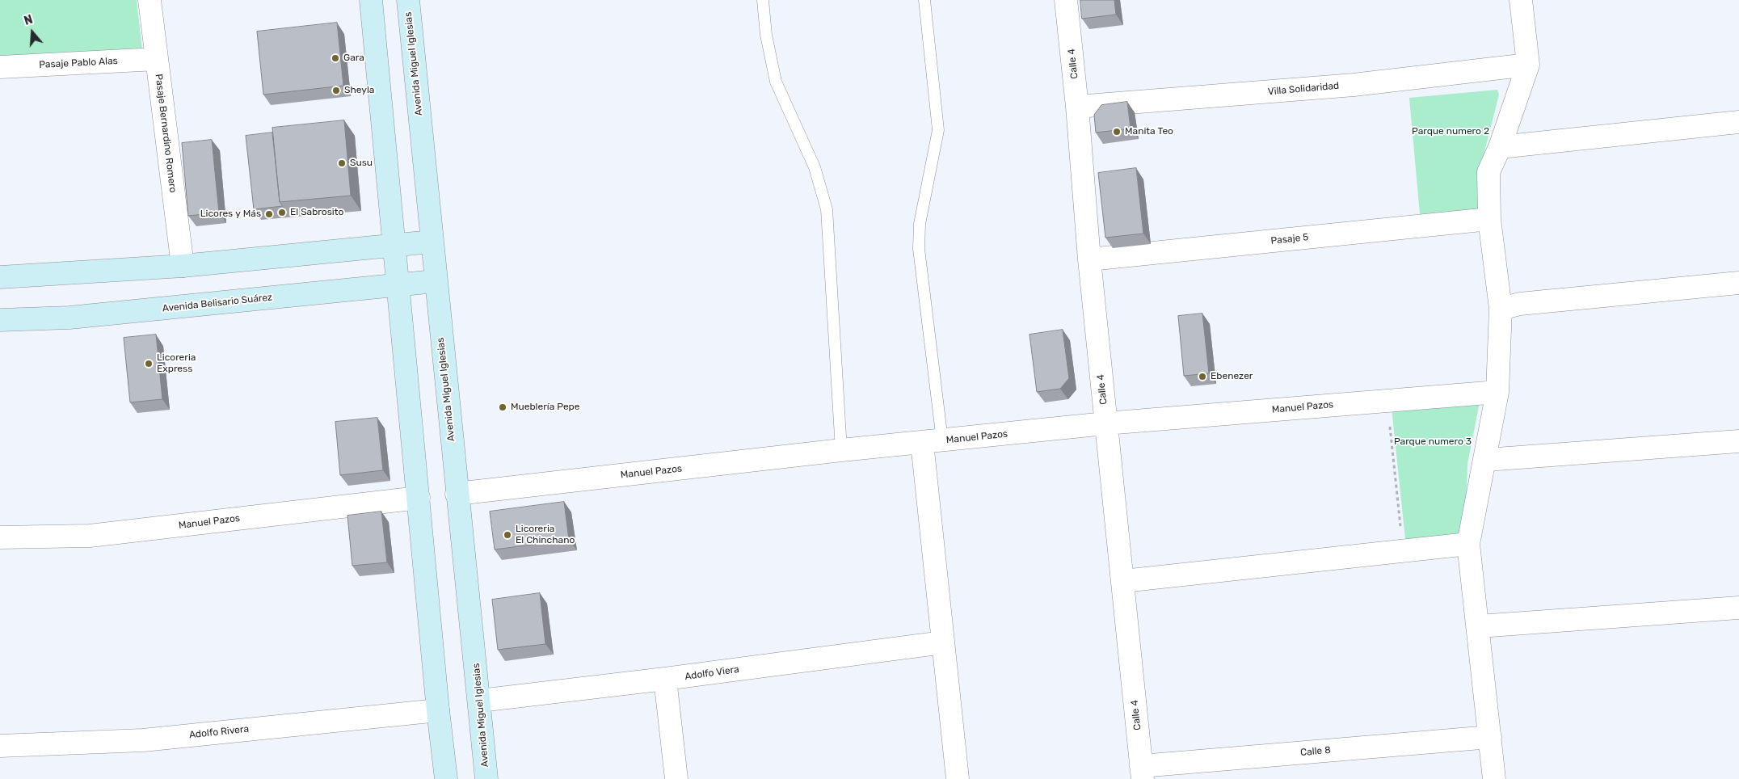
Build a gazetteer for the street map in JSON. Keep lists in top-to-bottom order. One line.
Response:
{"streets":{"main road":["Avenida Miguel Iglesias","Avenida Belisario Suárez"],"street":["Pasaje Pablo Alas","Calle 4","Villa Solidaridad","Pasaje Bernardino Romero","Pasaje 5","Manuel Pazos","Adolfo Viera","Adolfo Rivera","Calle 8"]},"crossings":[["Pasaje Pablo Alas","Pasaje Bernardino Romero"],["Avenida Miguel Iglesias","Avenida Belisario Suárez"],["Avenida Miguel Iglesias","Manuel Pazos"],["Avenida Miguel Iglesias","Adolfo Viera"],["Calle 4","Villa Solidaridad"],["Calle 4","Pasaje 5"],["Calle 4","Manuel Pazos"],["Calle 4","Calle 8"]],"parks":["Parque numero 2","Parque numero 3"],"places":["Gara","Sheyla","Manita Teo","Susu","El Sabrosito","Licores y Más","Licoreria Express","Ebenezer","Mueblería Pepe","Licoreria El Chinchano"],"north":"top"}
